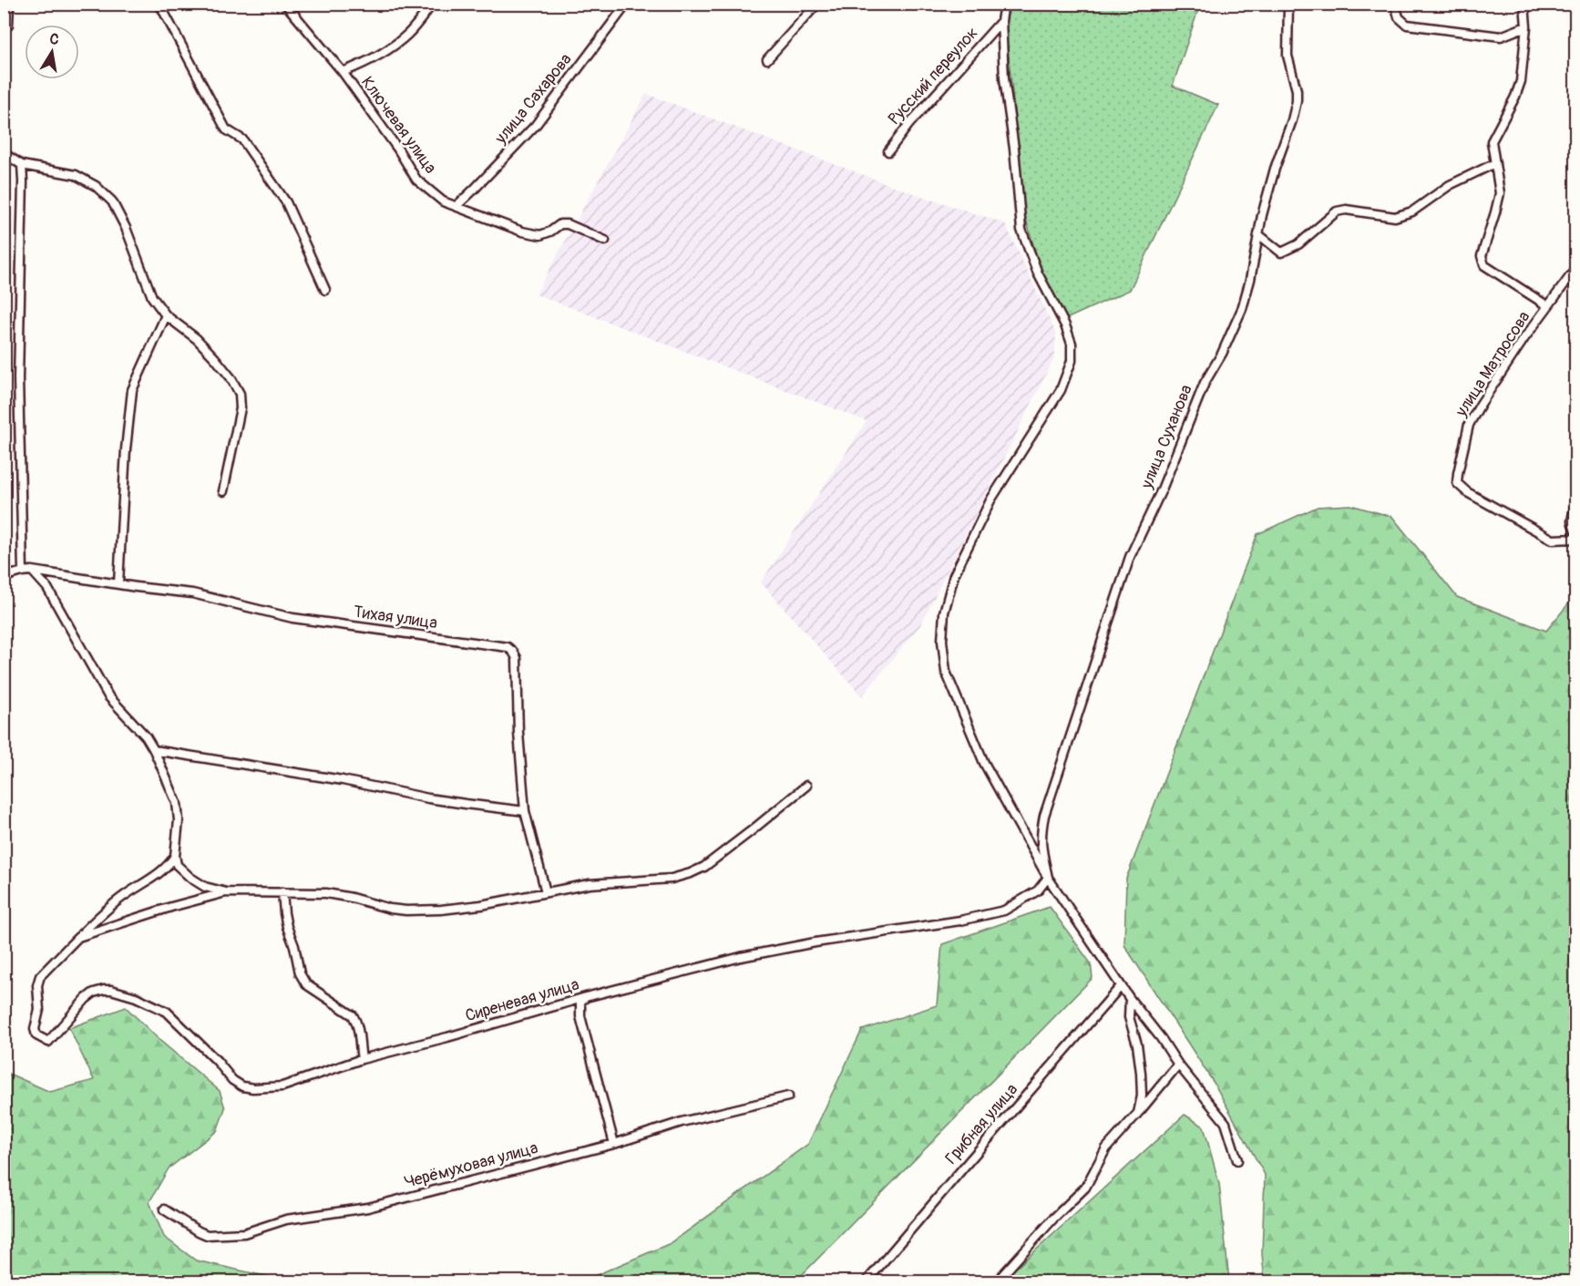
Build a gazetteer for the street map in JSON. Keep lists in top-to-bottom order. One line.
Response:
{"streets":{"street":["Русский переулок","улица Сахарова","Ключевая улица","улица Матросова","улица Суханова","Тихая улица","Сиреневая улица","Грибная улица","Черёмуховая улица"]},"crossings":[["улица Сахарова","Ключевая улица"],["улица Суханова","Сиреневая улица"]],"north":"top"}
